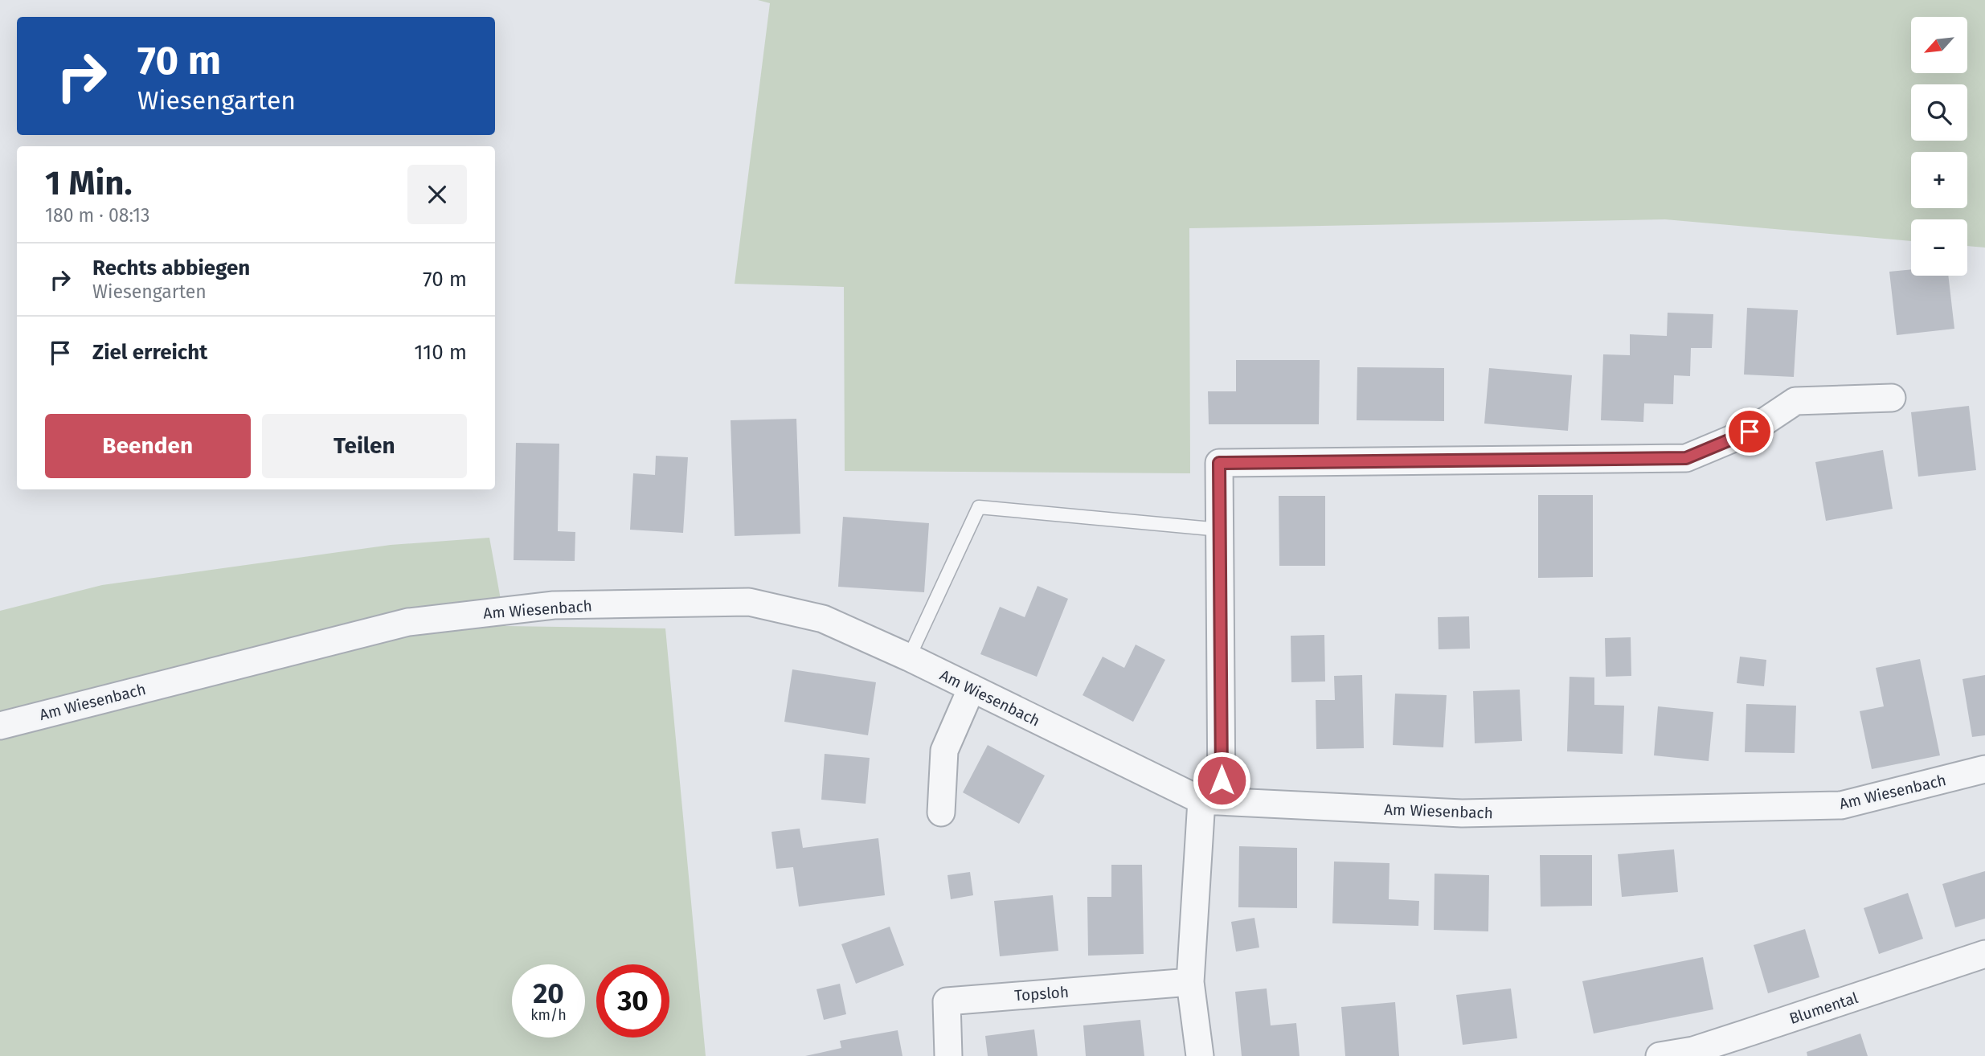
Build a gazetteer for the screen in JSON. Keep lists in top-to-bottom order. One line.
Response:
{"streets":{"street":["Am Wiesenbach","Topsloh","Blumental"]},"north":"bottom left","page":{"map_buttons":["+","−"],"turn":["70 m","Wiesengarten"],"heading":["1 Min.","180 m · 08:13"],"list":[{"name":"Rechts abbiegen","note":"Wiesengarten","value":"70 m"},{"name":"Ziel erreicht","value":"110 m"}],"buttons":["Beenden","Teilen"],"speed":"20 km/h","limit":"30"}}
